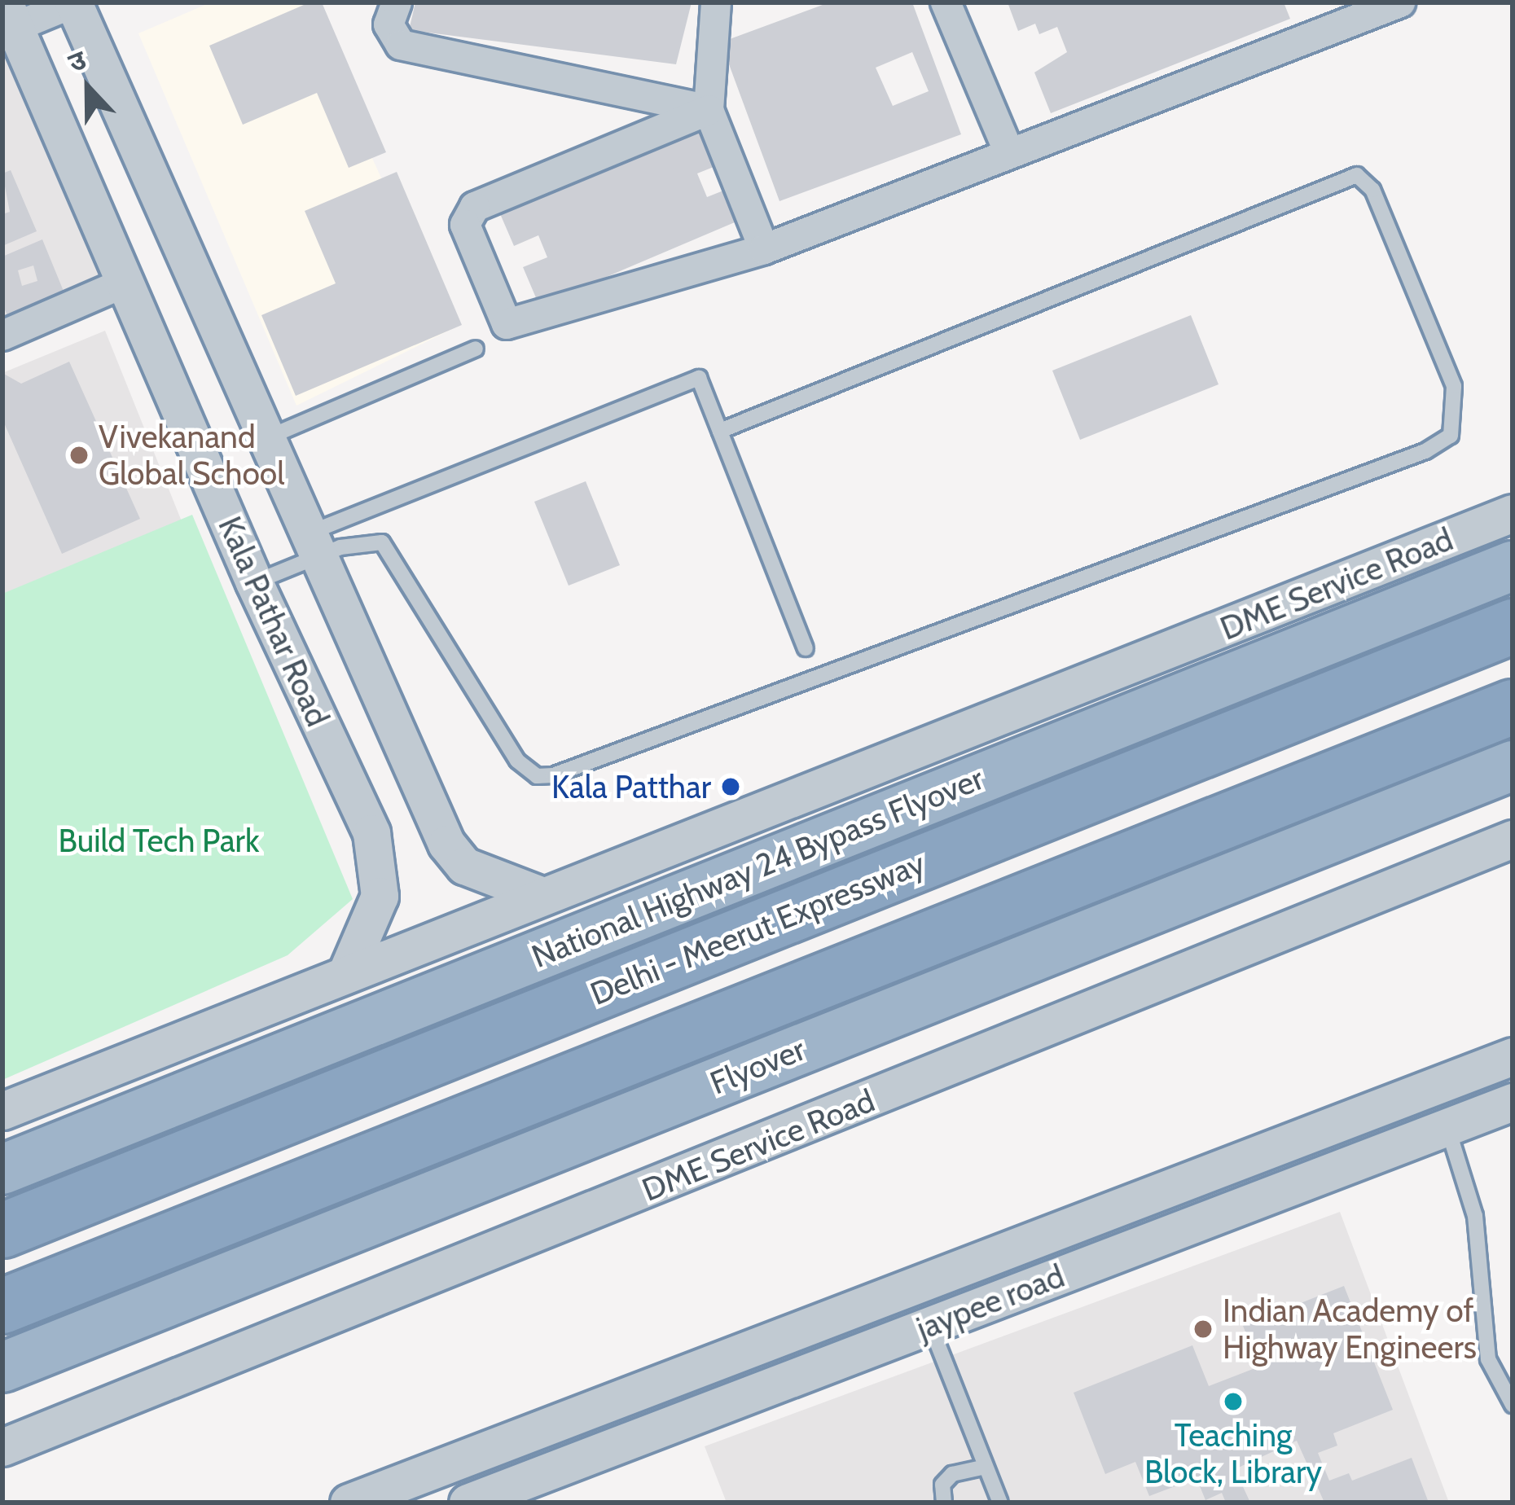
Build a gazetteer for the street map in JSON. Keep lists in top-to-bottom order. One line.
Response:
{"streets":{"highway":["National Highway 24 Bypass Flyover","Delhi - Meerut Expressway","Flyover"],"street":["DME Service Road","Kala Pathar Road","jaypee road"]},"crossings":[["DME Service Road","Kala Pathar Road"]],"parks":["Build Tech Park"],"places":["Vivekanand Global School","Kala Patthar","Indian Academy of Highway Engineers","Teaching Block, Library"],"north":"top"}
